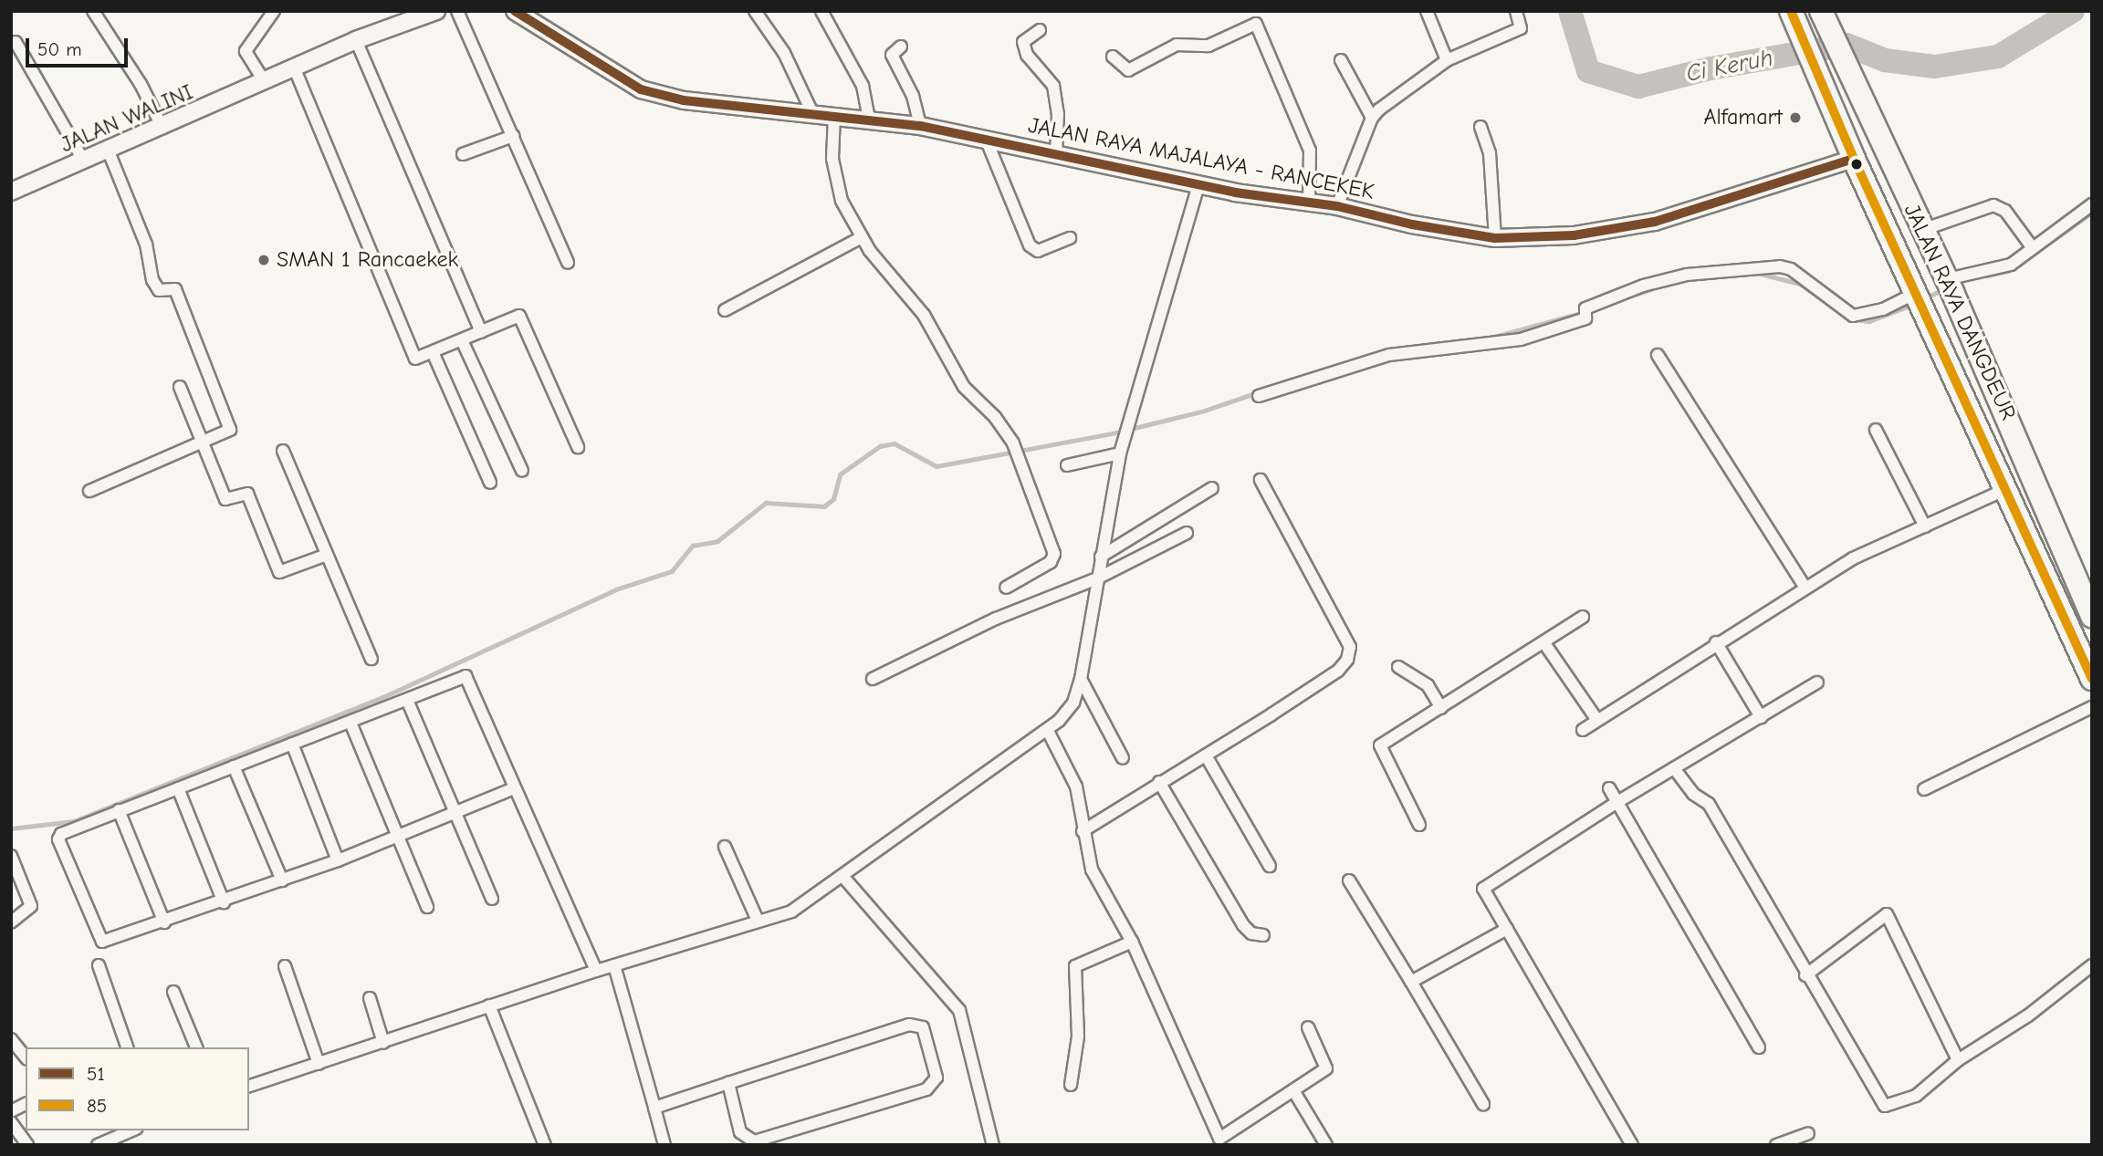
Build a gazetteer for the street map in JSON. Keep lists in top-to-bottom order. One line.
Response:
{"streets":{"highway":["JALAN RAYA DANGDEUR"],"main road":["JALAN WALINI","JALAN RAYA MAJALAYA - RANCEKEK"]},"crossings":[["JALAN RAYA MAJALAYA - RANCEKEK","JALAN RAYA DANGDEUR"]],"water":["Ci Keruh"],"places":["Alfamart","SMAN 1 Rancaekek"],"lines":["transit line 51","transit line 85"],"legend":["51","85"],"scale_bar":"50 m"}
